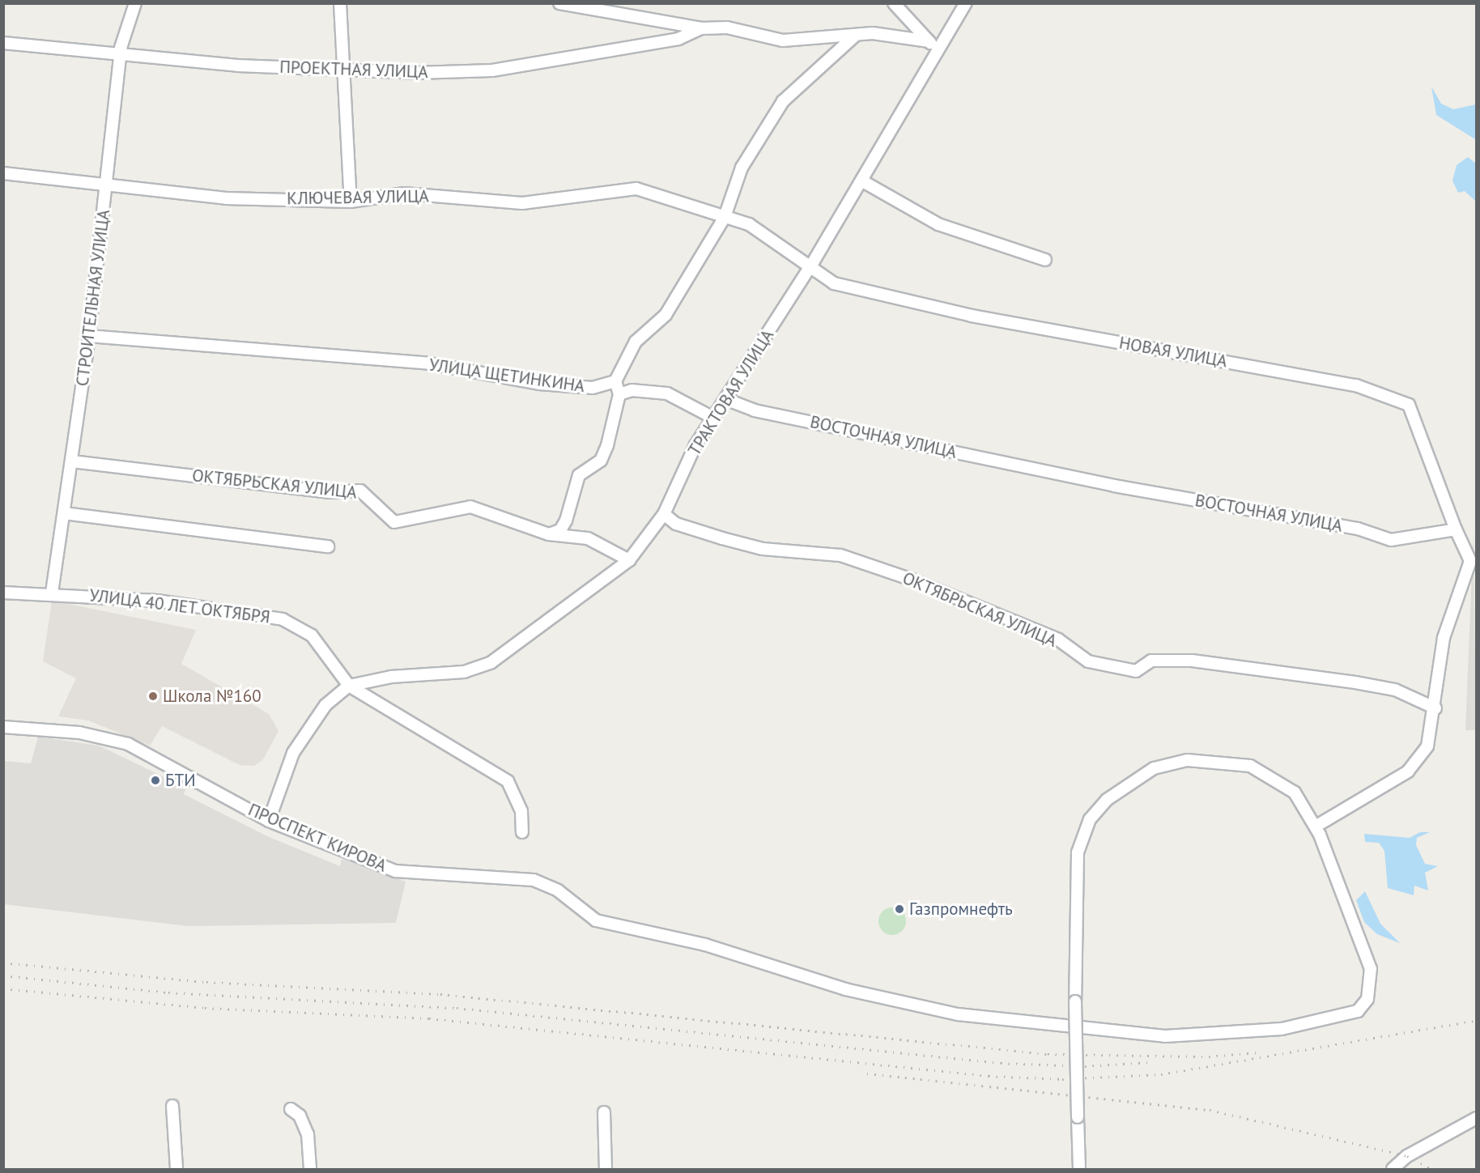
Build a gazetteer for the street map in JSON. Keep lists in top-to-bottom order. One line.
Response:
{"streets":{"street":["ПРОЕКТНАЯ УЛИЦА","КЛЮЧЕВАЯ УЛИЦА","СТРОИТЕЛЬНАЯ УЛИЦА","НОВАЯ УЛИЦА","УЛИЦА ЩЕТИНКИНА","ТРАКТОВАЯ УЛИЦА","ВОСТОЧНАЯ УЛИЦА","ОКТЯБРЬСКАЯ УЛИЦА","УЛИЦА 40 ЛЕТ ОКТЯБРЯ","ПРОСПЕКТ КИРОВА"]},"crossings":[["ПРОЕКТНАЯ УЛИЦА","СТРОИТЕЛЬНАЯ УЛИЦА"],["КЛЮЧЕВАЯ УЛИЦА","СТРОИТЕЛЬНАЯ УЛИЦА"],["КЛЮЧЕВАЯ УЛИЦА","НОВАЯ УЛИЦА"],["КЛЮЧЕВАЯ УЛИЦА","ТРАКТОВАЯ УЛИЦА"],["СТРОИТЕЛЬНАЯ УЛИЦА","УЛИЦА ЩЕТИНКИНА"],["СТРОИТЕЛЬНАЯ УЛИЦА","ОКТЯБРЬСКАЯ УЛИЦА"],["СТРОИТЕЛЬНАЯ УЛИЦА","УЛИЦА 40 ЛЕТ ОКТЯБРЯ"],["НОВАЯ УЛИЦА","ТРАКТОВАЯ УЛИЦА"],["НОВАЯ УЛИЦА","ВОСТОЧНАЯ УЛИЦА"],["ТРАКТОВАЯ УЛИЦА","ВОСТОЧНАЯ УЛИЦА"],["ТРАКТОВАЯ УЛИЦА","ОКТЯБРЬСКАЯ УЛИЦА"],["ТРАКТОВАЯ УЛИЦА","УЛИЦА 40 ЛЕТ ОКТЯБРЯ"]],"places":["Школа №160","БТИ","Газпромнефть"]}
